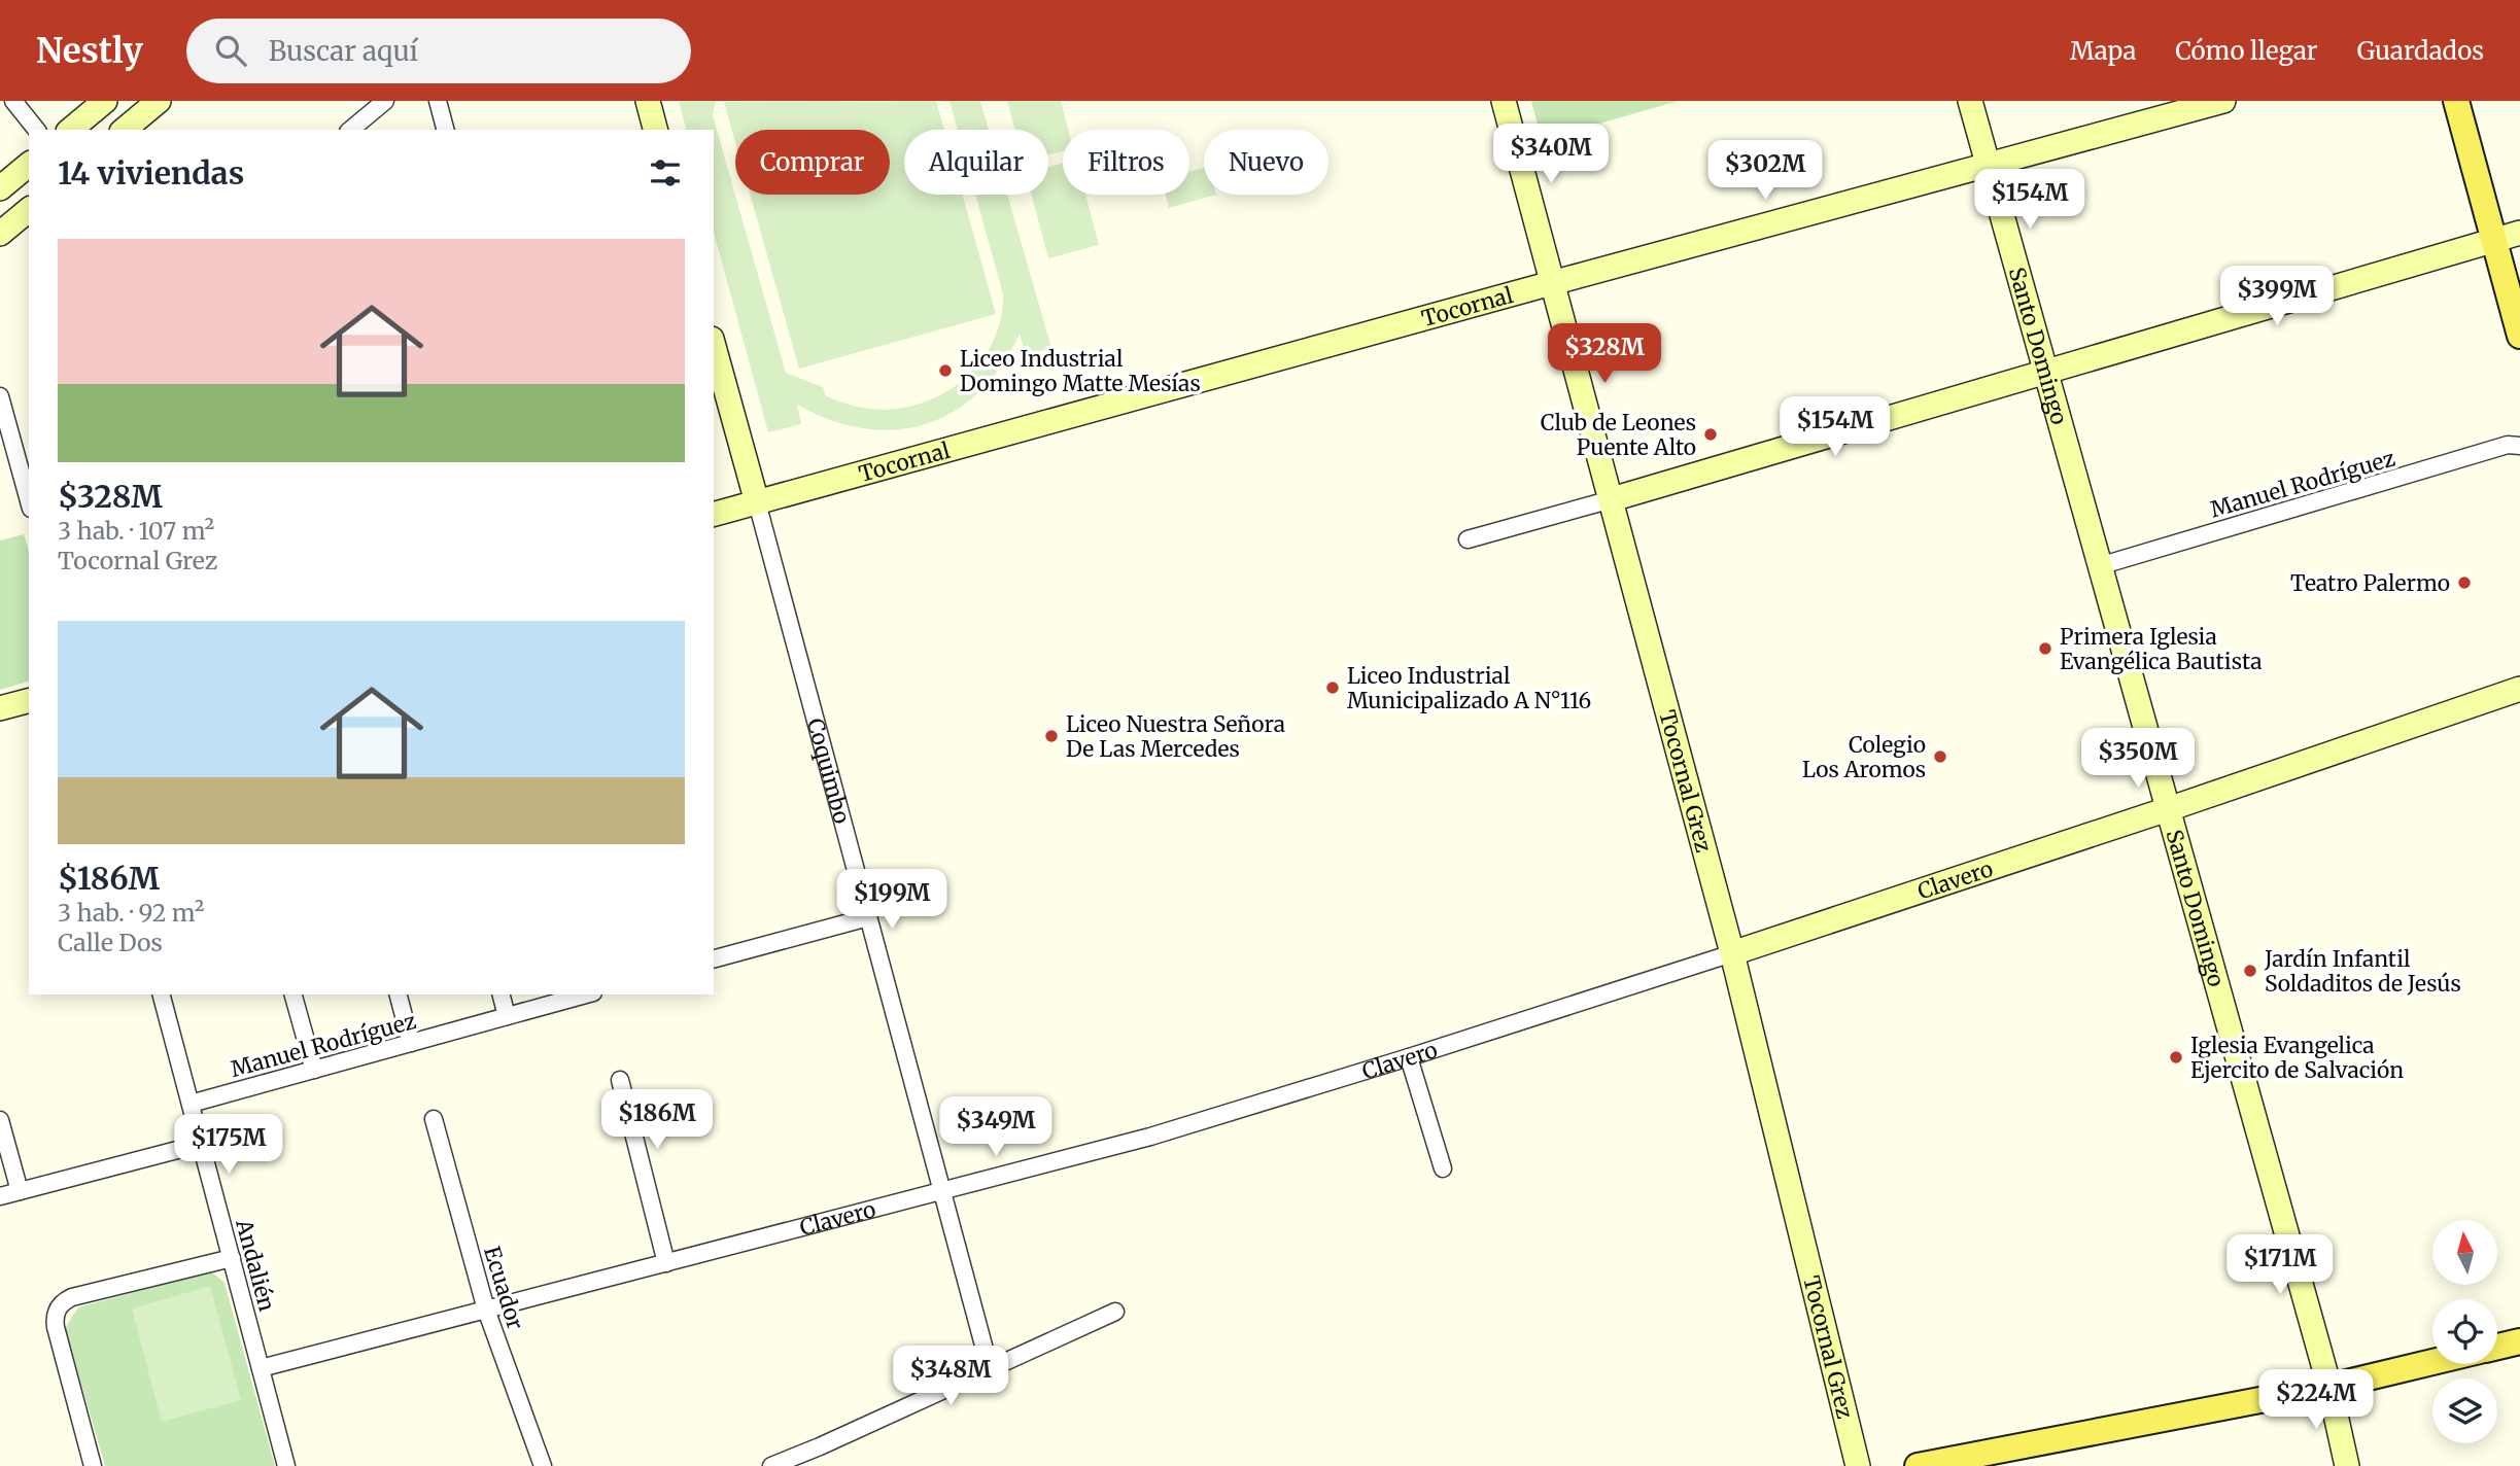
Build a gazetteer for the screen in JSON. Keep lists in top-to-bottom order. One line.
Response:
{"streets":{"street":["Tocornal","Santo Domingo","Manuel Rodríguez","Coquimbo","Tocornal Grez","Clavero","Andalién","Ecuador"]},"crossings":[["Tocornal","Santo Domingo"],["Tocornal","Coquimbo"],["Tocornal","Tocornal Grez"],["Santo Domingo","Manuel Rodríguez"],["Santo Domingo","Clavero"],["Manuel Rodríguez","Andalién"],["Coquimbo","Clavero"],["Tocornal Grez","Clavero"],["Clavero","Andalién"],["Clavero","Ecuador"]],"places":["Liceo Industrial Domingo Matte Mesías","Club de Leones Puente Alto","Teatro Palermo","Primera Iglesia Evangélica Bautista","Liceo Industrial Municipalizado A N°116","Liceo Nuestra Señora De Las Mercedes","Colegio Los Aromos","Jardín Infantil Soldaditos de Jesús","Iglesia Evangelica Ejercito de Salvación"],"north":"top","page":{"header":"Nestly","search":"Buscar aquí","nav":["Mapa","Cómo llegar","Guardados"],"price":["$340M","$302M","$154M","$399M","$328M","$154M","$350M","$199M","$186M","$349M","$175M","$171M","$348M","$224M"],"chip":["Comprar","Alquilar","Filtros","Nuevo"],"heading":"14 viviendas","list":[{"name":"$328M","note":"3 hab. · 107 m² · Tocornal Grez"},{"name":"$186M","note":"3 hab. · 92 m² · Calle Dos"}]}}
